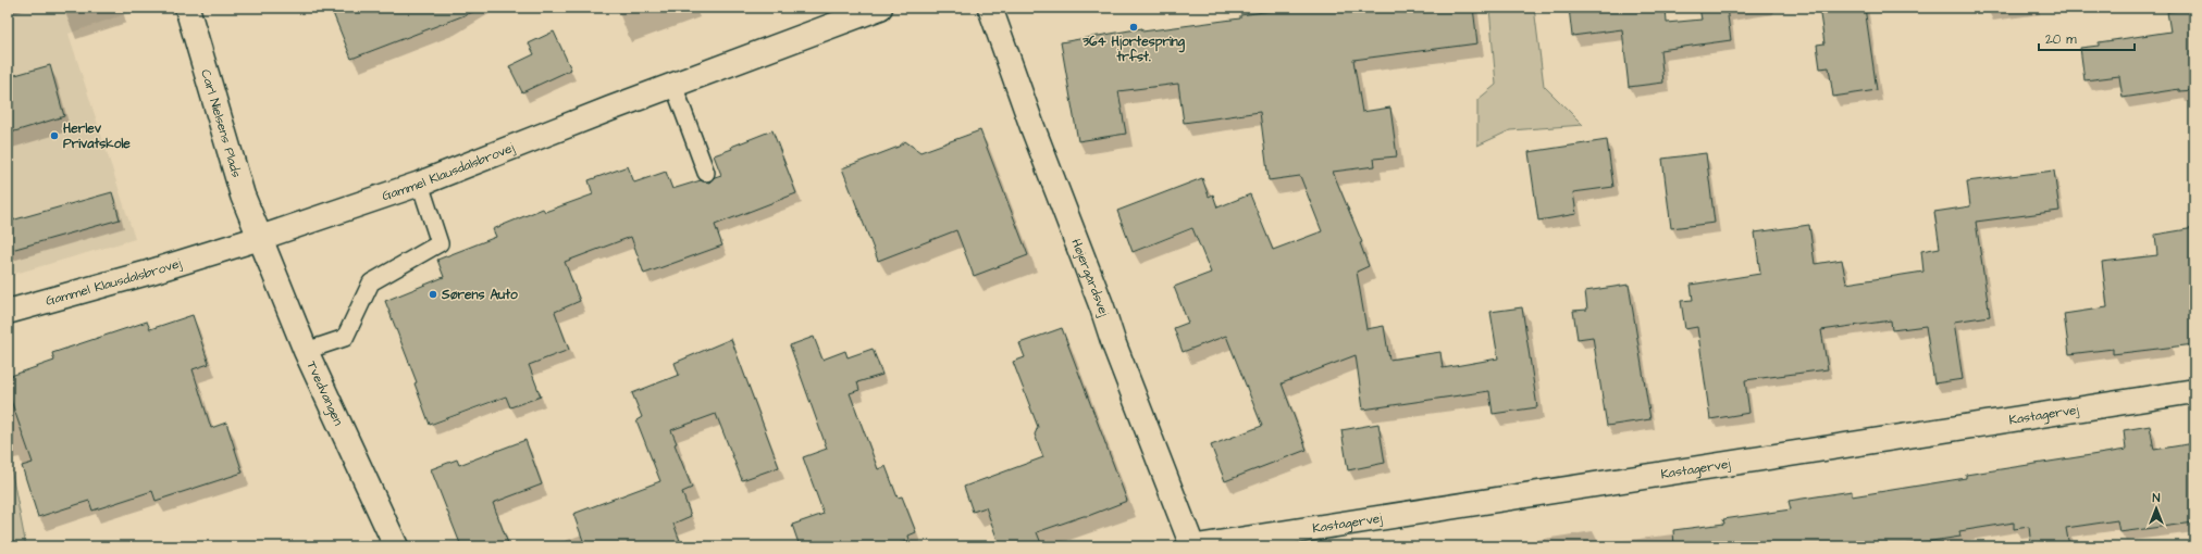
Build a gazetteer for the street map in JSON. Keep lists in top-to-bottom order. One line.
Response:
{"streets":{"street":["Carl Nielsens Plads","Gammel Klausdalsbrovej","Højergårdsvej","Tvedvangen","Kastagervej"]},"crossings":[["Carl Nielsens Plads","Gammel Klausdalsbrovej"],["Carl Nielsens Plads","Tvedvangen"],["Gammel Klausdalsbrovej","Tvedvangen"]],"places":["364 Hjortespring trfst.","Herlev Privatskole","Sørens Auto"],"scale_bar":"20 m","north":"top"}
